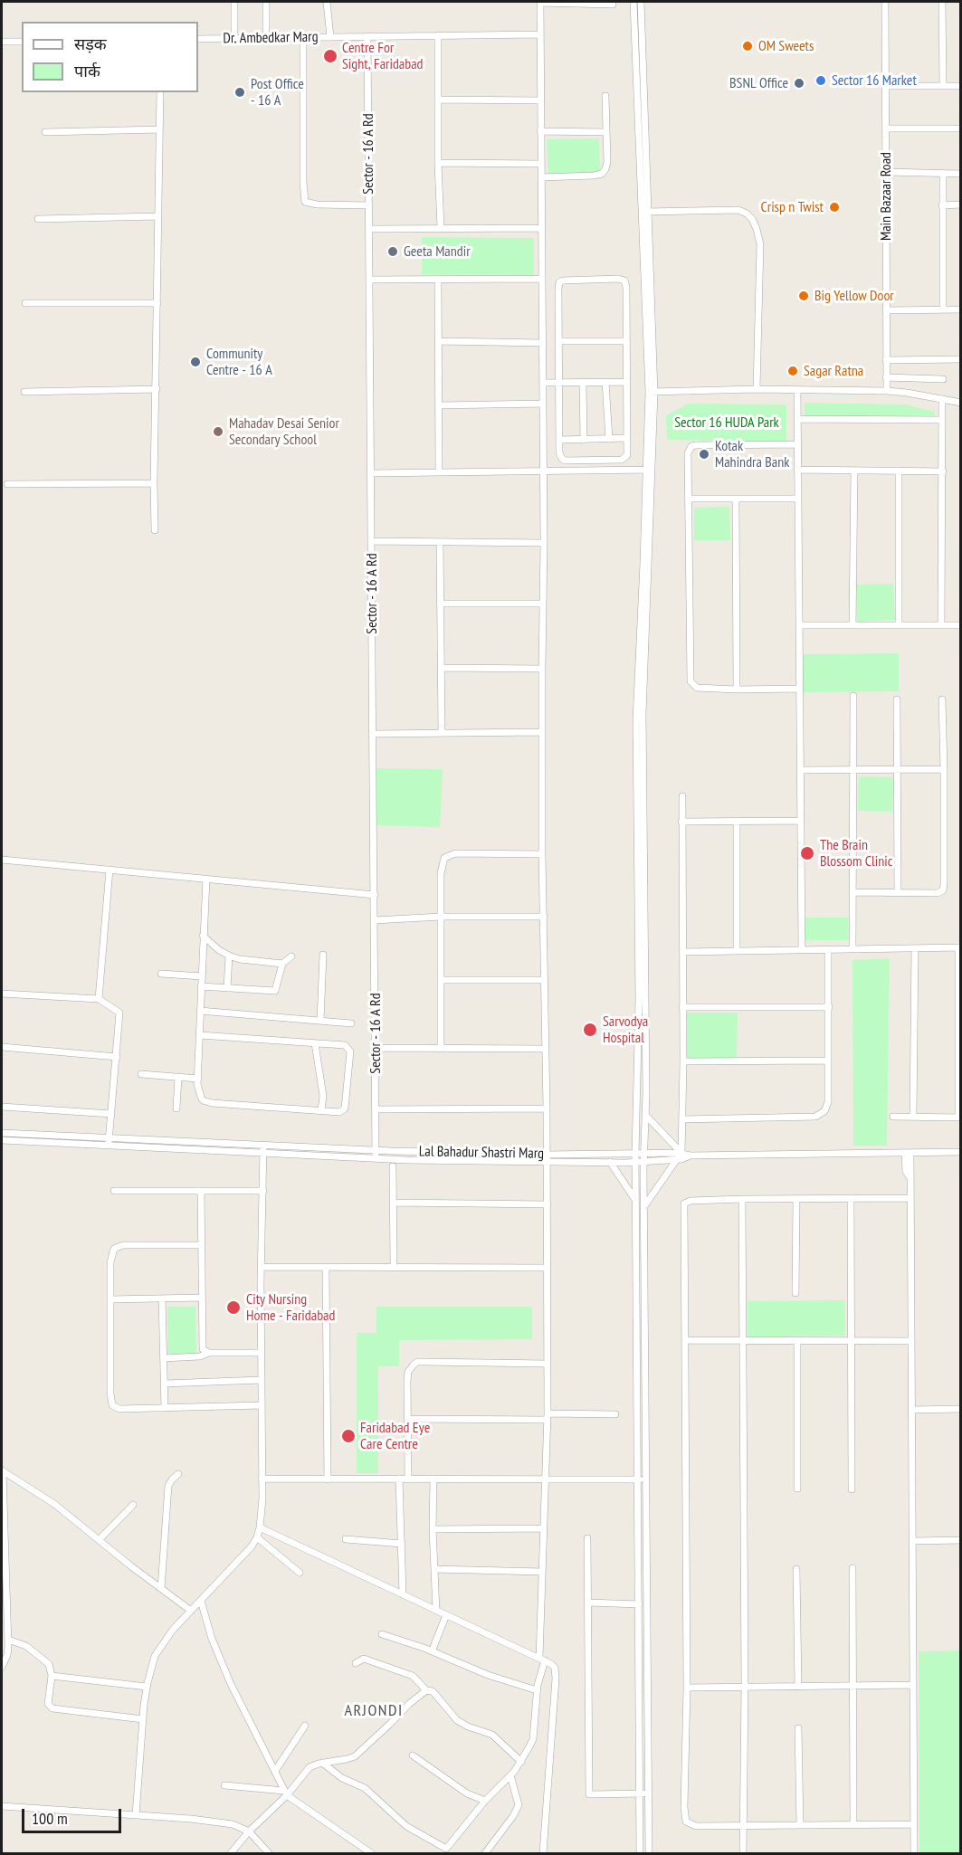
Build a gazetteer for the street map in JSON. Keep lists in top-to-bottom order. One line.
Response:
{"streets":{"street":["Dr. Ambedkar Marg","Sector - 16 A Rd","Main Bazaar Road","Lal Bahadur Shastri Marg"]},"crossings":[["Dr. Ambedkar Marg","Sector - 16 A Rd"],["Sector - 16 A Rd","Lal Bahadur Shastri Marg"]],"districts":["ARJONDI"],"parks":["Sector 16 HUDA Park"],"places":["OM Sweets","Centre For Sight, Faridabad","Sector 16 Market","BSNL Office","Post Office - 16 A","Crisp n Twist","Geeta Mandir","Big Yellow Door","Community Centre - 16 A","Sagar Ratna","Mahadav Desai Senior Secondary School","Kotak Mahindra Bank","The Brain Blossom Clinic","Sarvodya Hospital","City Nursing Home - Faridabad","Faridabad Eye Care Centre"],"legend":["सड़क","पार्क"],"scale_bar":"100 m"}
